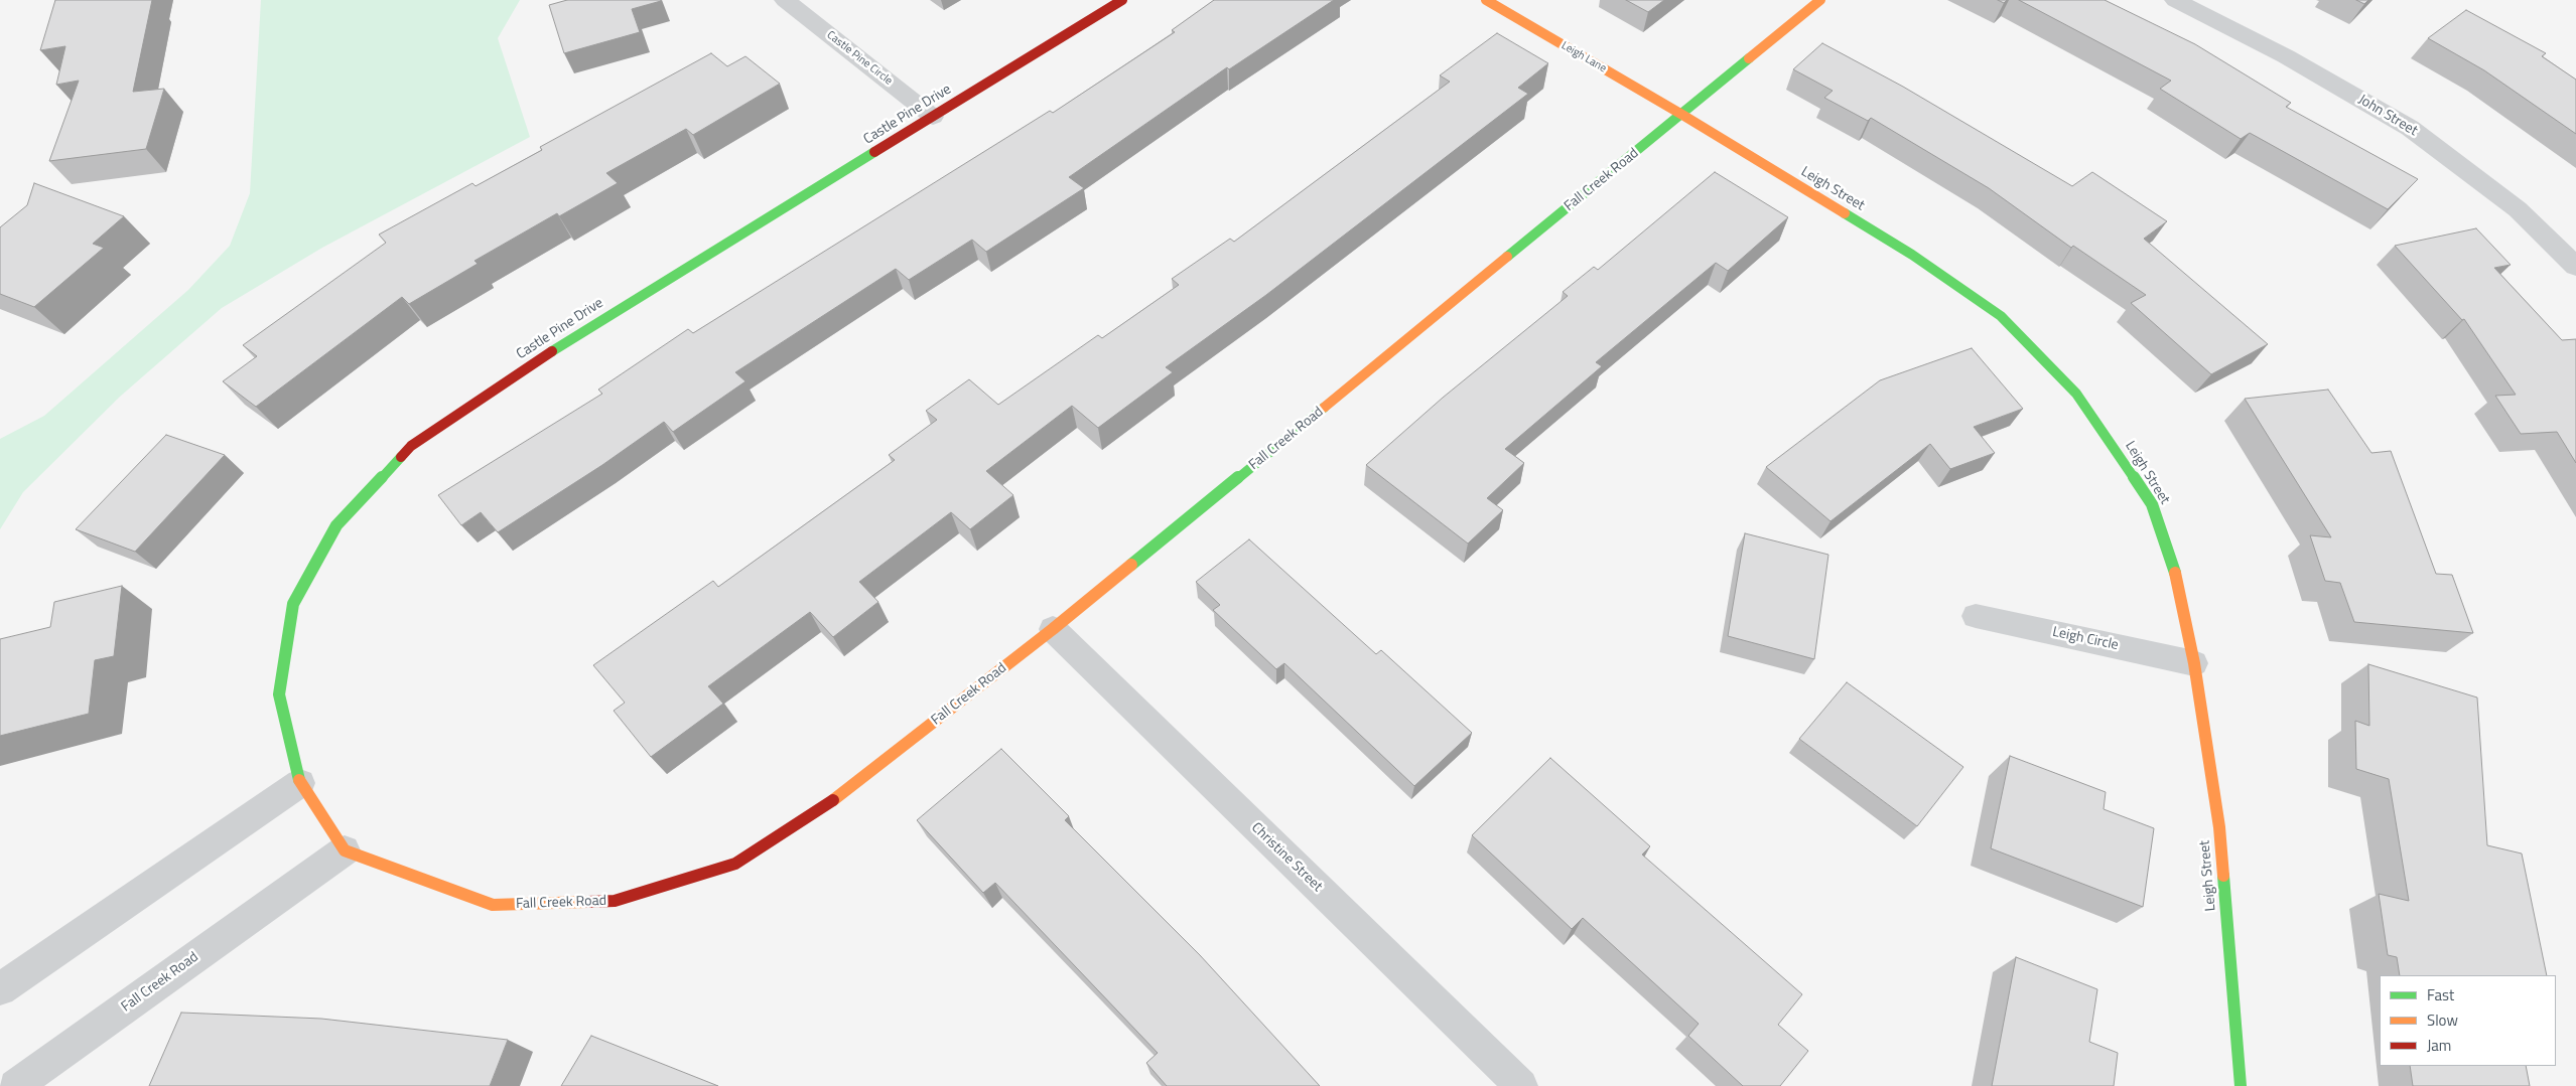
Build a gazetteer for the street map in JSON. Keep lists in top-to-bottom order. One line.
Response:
{"streets":{"street":["Leigh Lane","Castle Pine Circle","Castle Pine Drive","John Street","Fall Creek Road","Leigh Street","Leigh Circle","Christine Street"]},"crossings":[["Leigh Lane","Fall Creek Road"],["Leigh Lane","Leigh Street"],["Castle Pine Circle","Castle Pine Drive"],["Castle Pine Drive","Fall Creek Road"],["Fall Creek Road","Leigh Street"],["Fall Creek Road","Christine Street"],["Leigh Street","Leigh Circle"]],"legend":["Fast","Slow","Jam"]}
